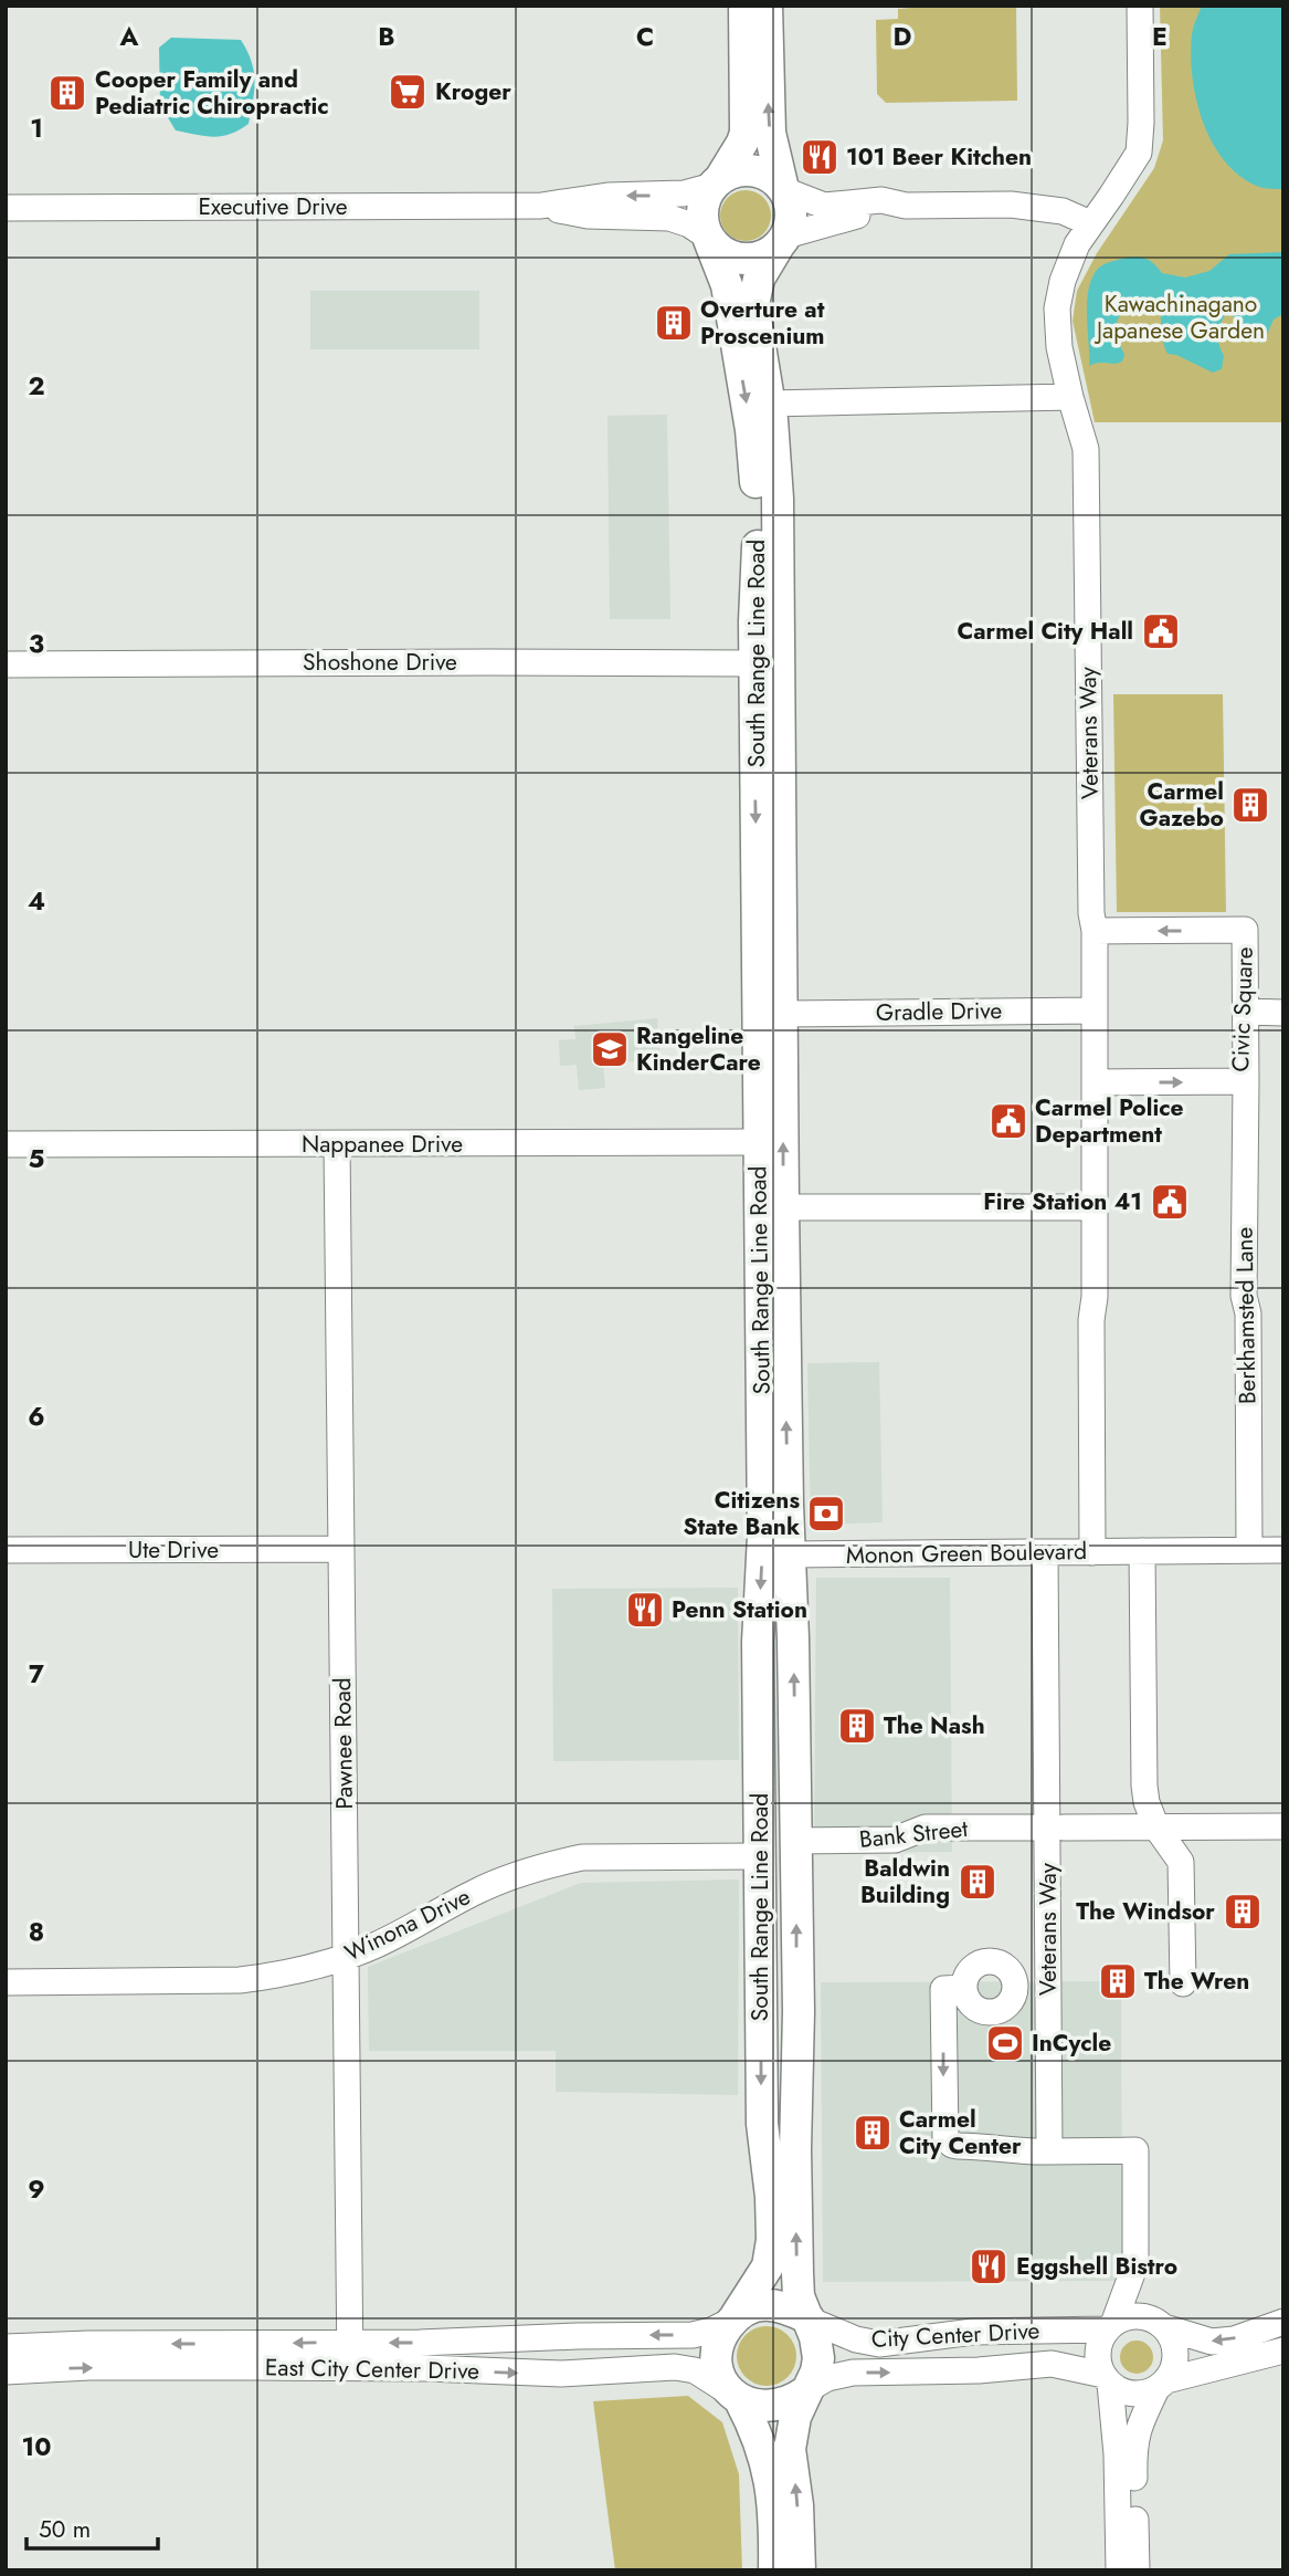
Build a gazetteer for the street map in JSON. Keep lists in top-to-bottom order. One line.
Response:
{"streets":{"main road":["South Range Line Road"],"street":["Executive Drive","Shoshone Drive","Veterans Way","Civic Square","Gradle Drive","Nappanee Drive","Berkhamsted Lane","Ute Drive","Monon Green Boulevard","Pawnee Road","Bank Street","Winona Drive","City Center Drive","East City Center Drive"]},"crossings":[["Executive Drive","South Range Line Road"],["South Range Line Road","Shoshone Drive"],["South Range Line Road","Gradle Drive"],["South Range Line Road","Nappanee Drive"],["South Range Line Road","Monon Green Boulevard"],["South Range Line Road","Bank Street"],["South Range Line Road","Winona Drive"],["South Range Line Road","City Center Drive"],["South Range Line Road","East City Center Drive"],["Veterans Way","Civic Square"],["Veterans Way","Monon Green Boulevard"],["Civic Square","Berkhamsted Lane"],["Nappanee Drive","Pawnee Road"],["Berkhamsted Lane","Monon Green Boulevard"],["Ute Drive","Pawnee Road"],["Pawnee Road","Winona Drive"],["Pawnee Road","East City Center Drive"],["City Center Drive","East City Center Drive"]],"parks":["Kawachinagano Japanese Garden"],"places":{"supermarket":["Kroger"],"building":["Cooper Family and Pediatric Chiropractic","Overture at Proscenium","Carmel Gazebo","The Nash","Baldwin Building","The Windsor","The Wren","Carmel City Center"],"restaurant":["101 Beer Kitchen","Penn Station","Eggshell Bistro"],"public building":["Carmel City Hall","Carmel Police Department","Fire Station 41"],"school or university":["Rangeline KinderCare"],"bank":["Citizens State Bank"],"sports":["InCycle"]},"scale_bar":"50 m","grid":{"columns":["A","B","C","D","E"],"rows":["1","2","3","4","5","6","7","8","9","10"]}}
